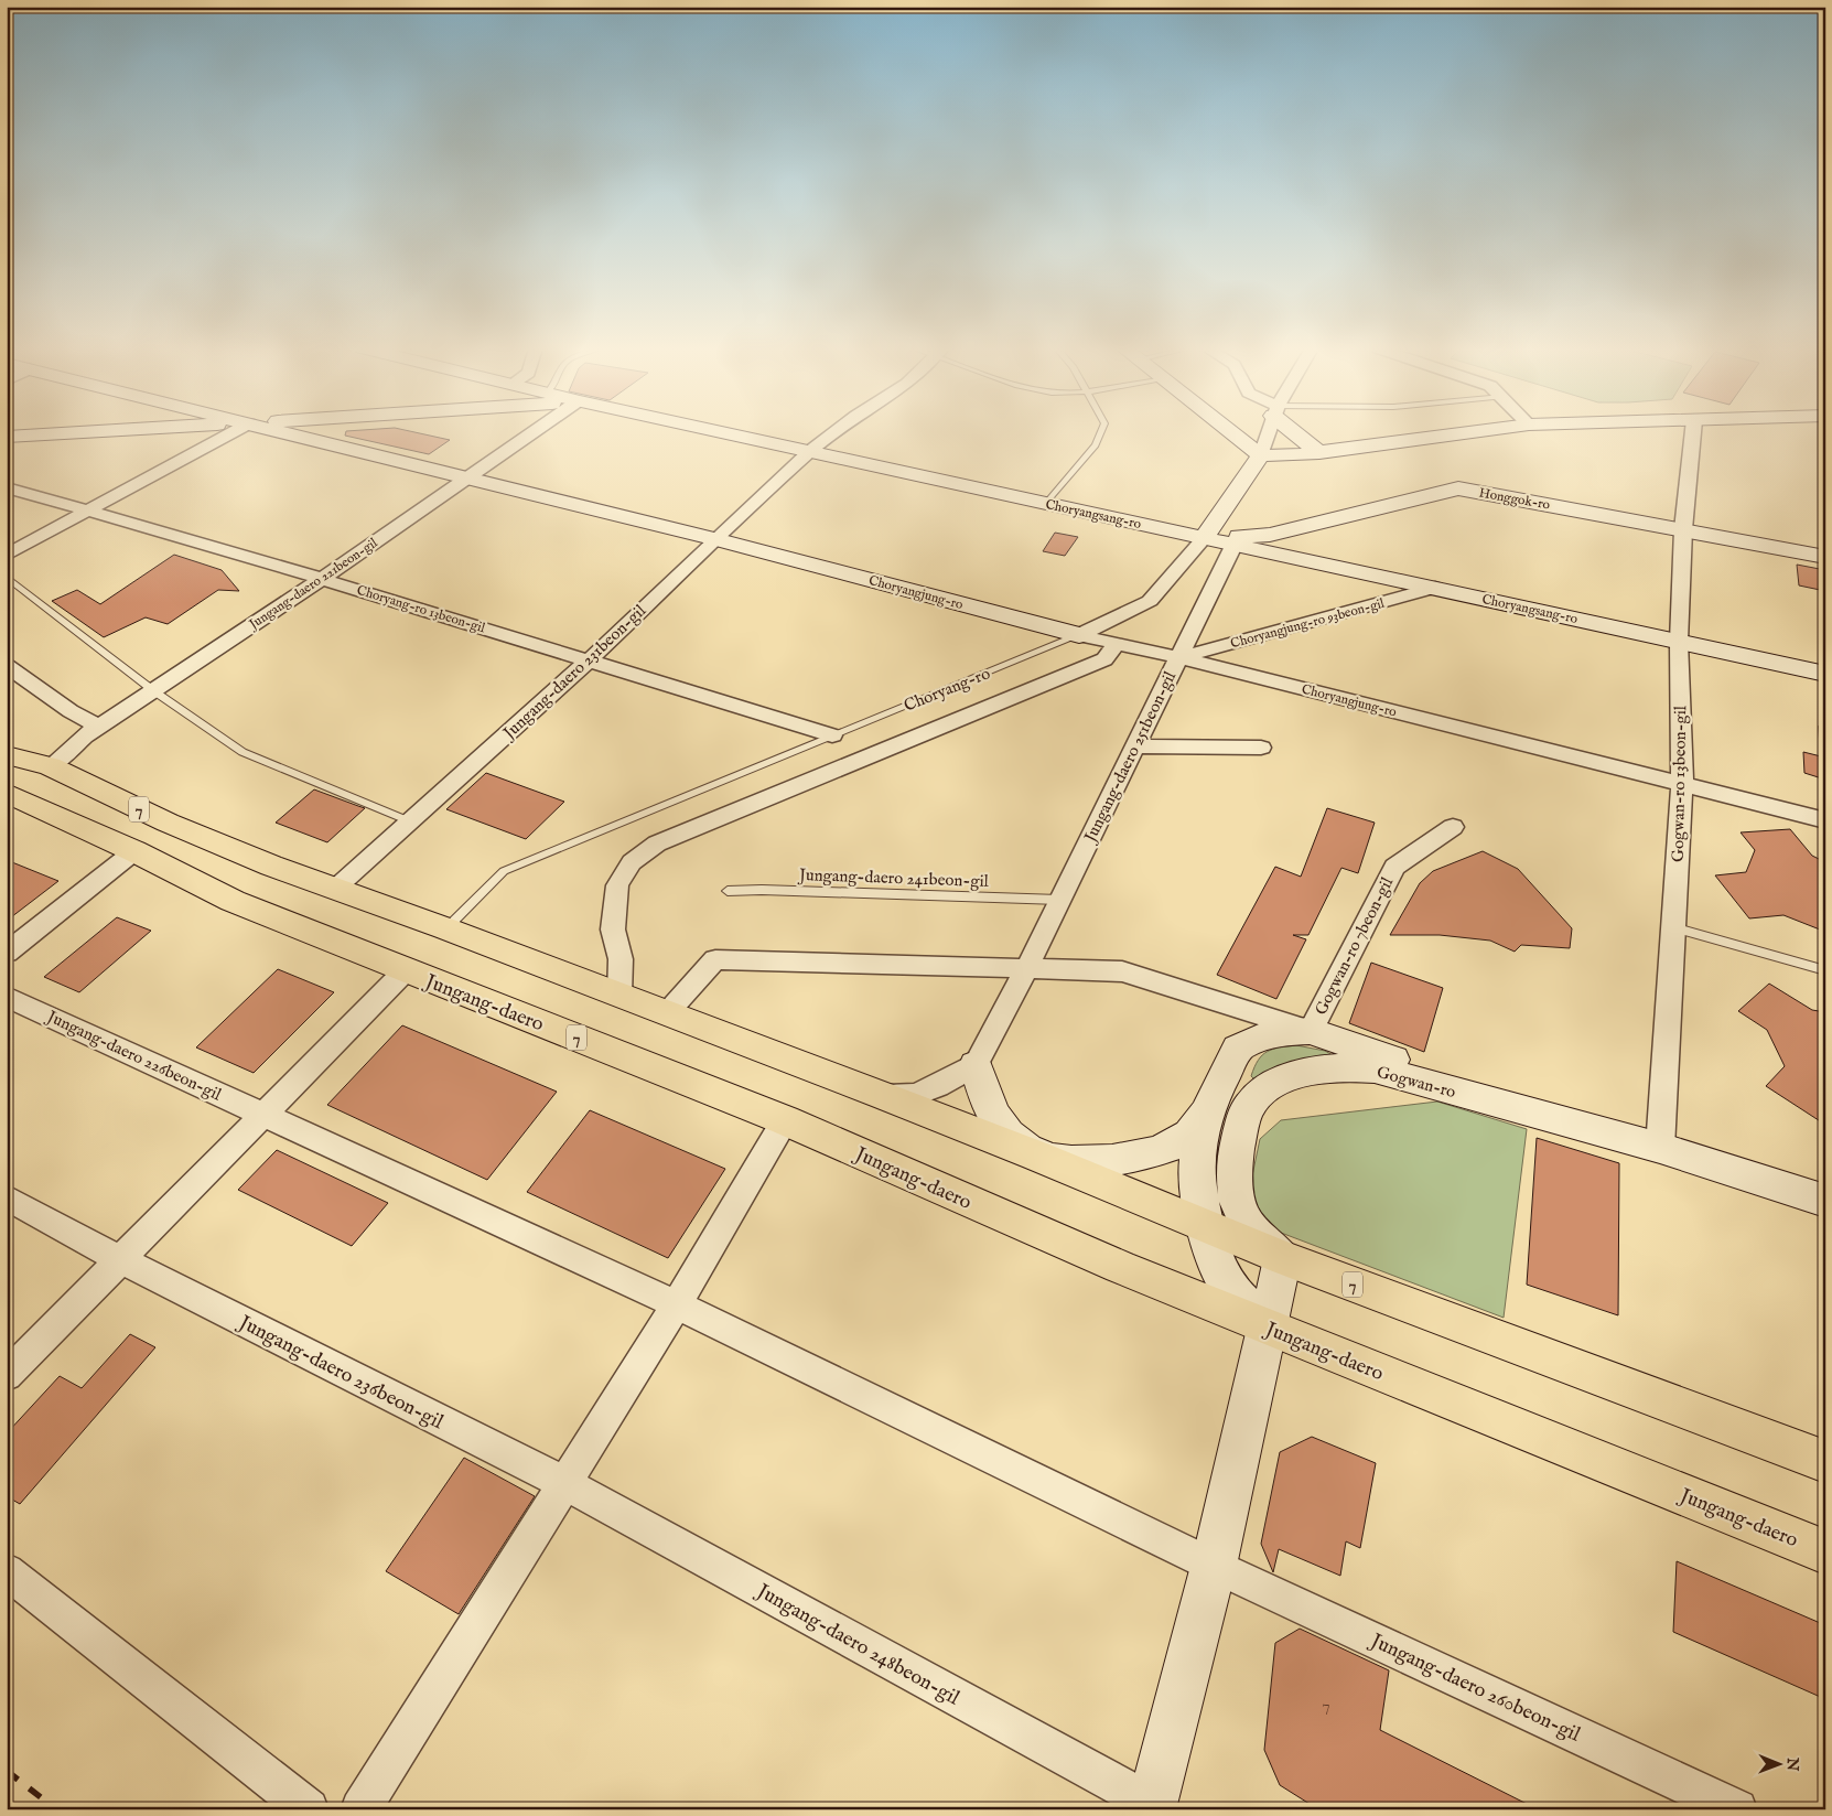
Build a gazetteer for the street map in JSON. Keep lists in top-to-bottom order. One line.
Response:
{"streets":{"main road":["7","Jungang-daero"],"street":["Honggok-ro","Choryangsang-ro","Jungang-daero 221beon-gil","Choryangjung-ro","Choryang-ro 13beon-gil","Choryangjung-ro 93beon-gil","Jungang-daero 231beon-gil","Choryang-ro","Jungang-daero 251beon-gil","Gogwan-ro 13beon-gil","Gogwan-ro 7beon-gil","Jungang-daero 226beon-gil","Gogwan-ro","Jungang-daero 236beon-gil","Jungang-daero 248beon-gil","Jungang-daero 260beon-gil"],"lane":["Jungang-daero 241beon-gil"]},"crossings":[["Honggok-ro","Choryangsang-ro"],["Honggok-ro","Choryang-ro"],["Honggok-ro","Gogwan-ro 13beon-gil"],["Choryangsang-ro","Choryangjung-ro 93beon-gil"],["Choryangsang-ro","Jungang-daero 231beon-gil"],["Choryangsang-ro","Choryang-ro"],["Choryangsang-ro","Jungang-daero 251beon-gil"],["Choryangsang-ro","Gogwan-ro 13beon-gil"],["Jungang-daero 221beon-gil","Choryangjung-ro"],["Jungang-daero 221beon-gil","Choryang-ro 13beon-gil"],["Jungang-daero 221beon-gil","7"],["Choryangjung-ro","Choryangjung-ro 93beon-gil"],["Choryangjung-ro","Jungang-daero 231beon-gil"],["Choryangjung-ro","Choryang-ro"],["Choryangjung-ro","Jungang-daero 251beon-gil"],["Choryangjung-ro","Gogwan-ro 13beon-gil"],["Choryang-ro 13beon-gil","Jungang-daero 231beon-gil"],["Choryang-ro 13beon-gil","Choryang-ro"],["Choryangjung-ro 93beon-gil","Jungang-daero 251beon-gil"],["Jungang-daero 231beon-gil","7"],["Choryang-ro","7"],["Jungang-daero 251beon-gil","Jungang-daero 241beon-gil"],["Jungang-daero 251beon-gil","Gogwan-ro"],["Gogwan-ro 13beon-gil","Gogwan-ro"],["7","Gogwan-ro"],["Gogwan-ro 7beon-gil","Gogwan-ro"],["Jungang-daero","Gogwan-ro"],["Jungang-daero 236beon-gil","Jungang-daero 248beon-gil"]],"house_numbers":["7"],"north":"right"}
